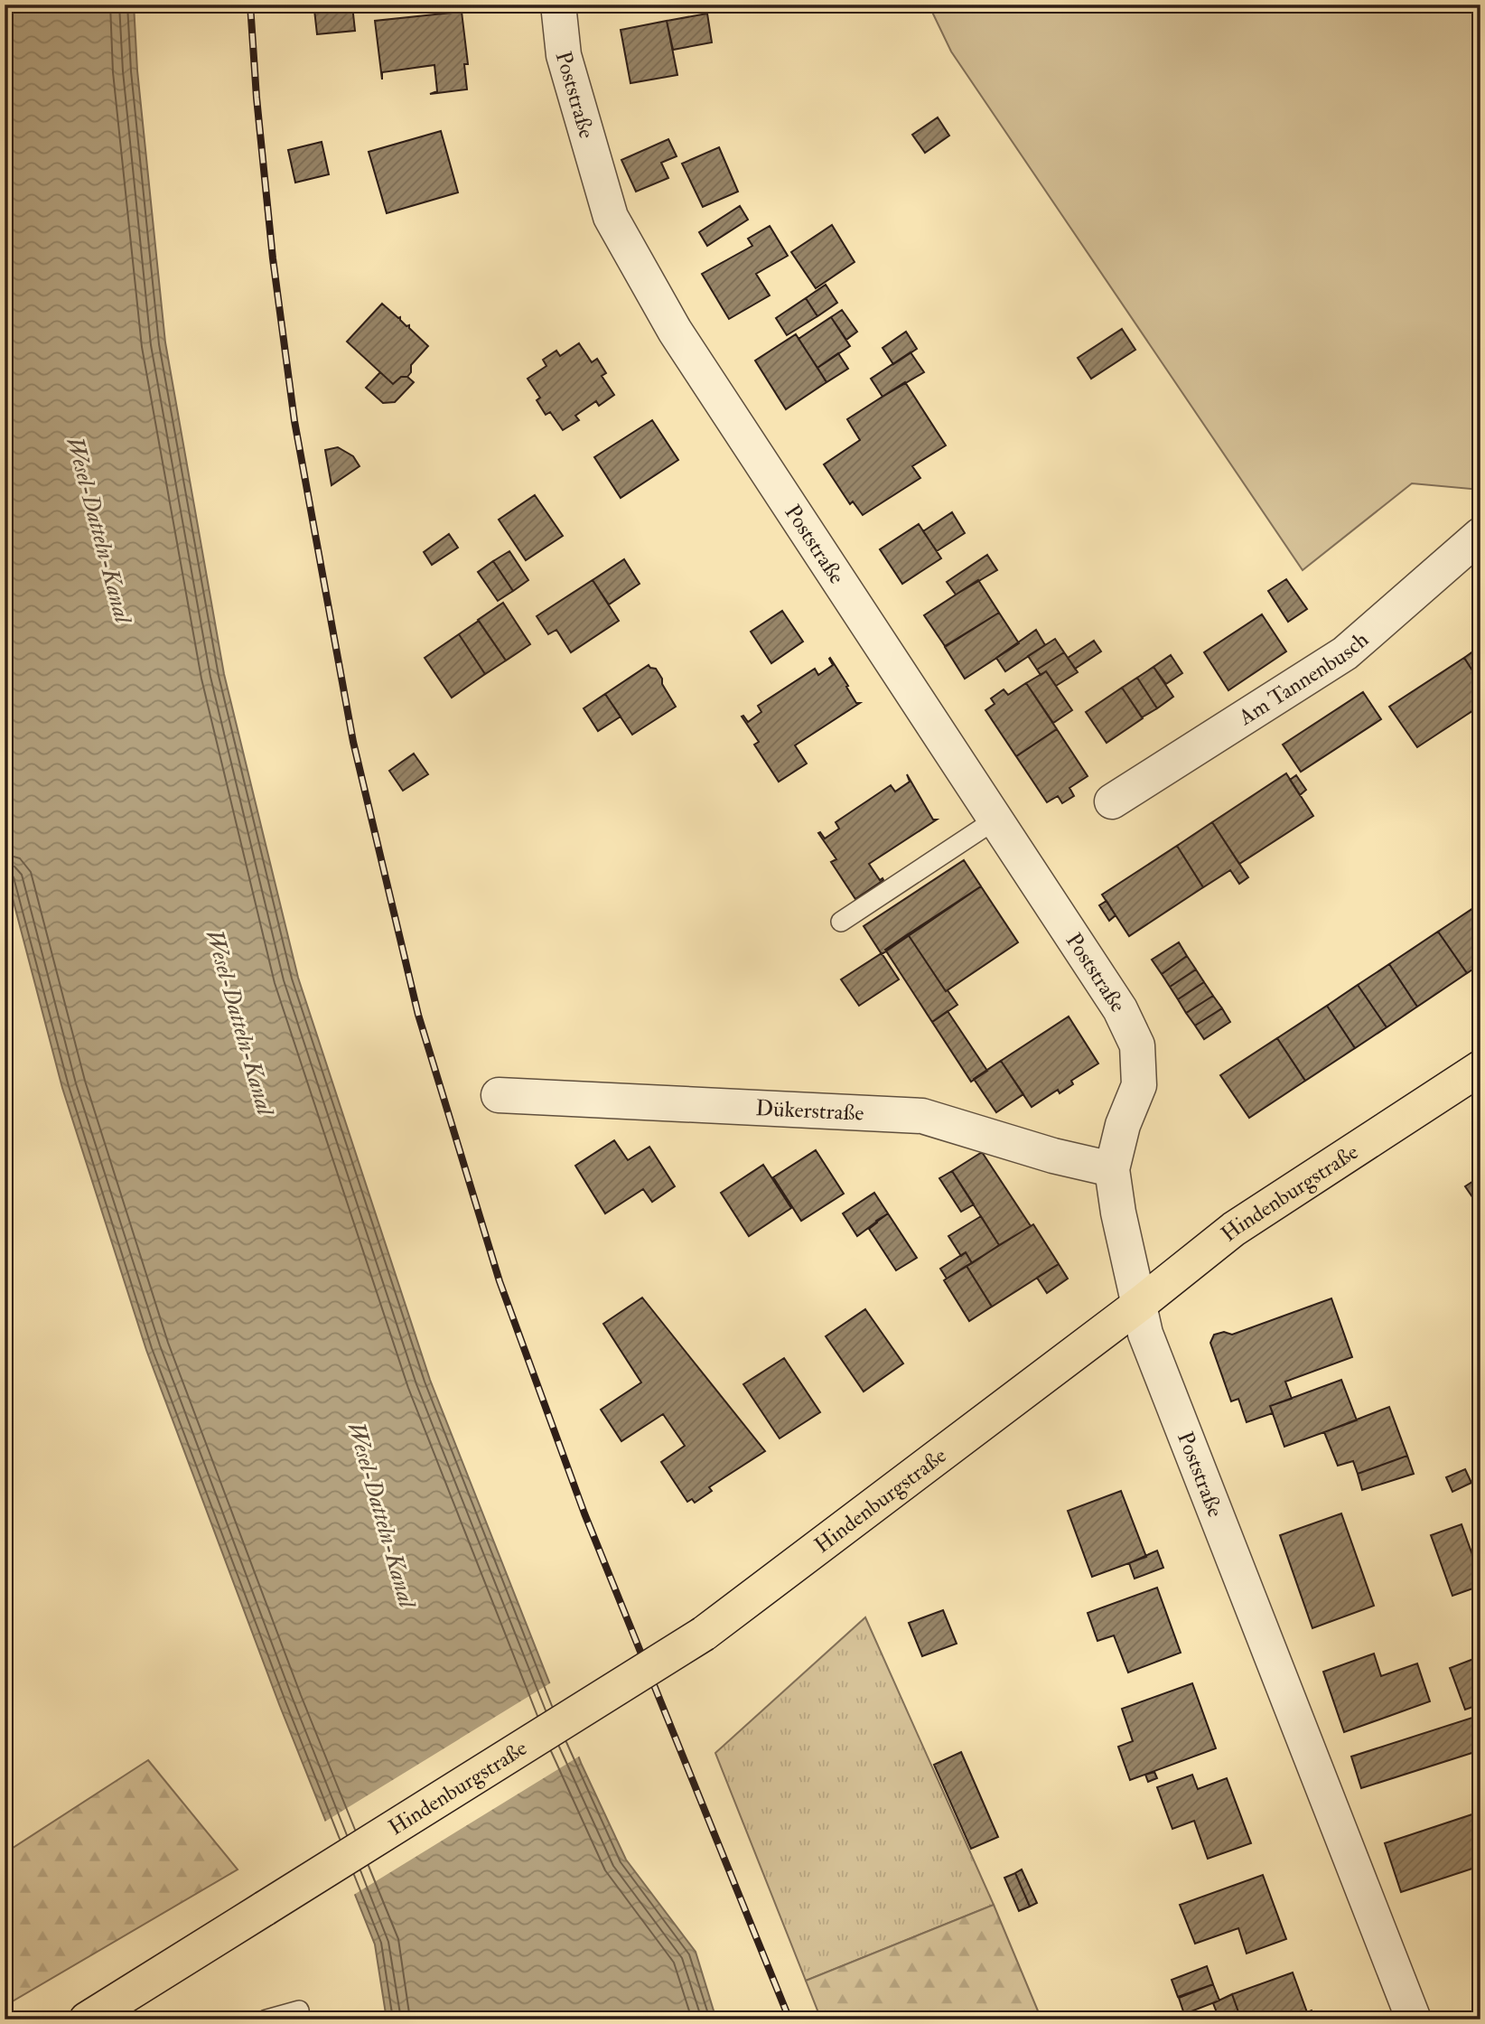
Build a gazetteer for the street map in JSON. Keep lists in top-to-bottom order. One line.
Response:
{"streets":{"main road":["Hindenburgstraße"],"street":["Poststraße","Am Tannenbusch","Dükerstraße"]},"crossings":[["Poststraße","Dükerstraße"],["Poststraße","Hindenburgstraße"]],"water":["Wesel-Datteln-Kanal"]}
